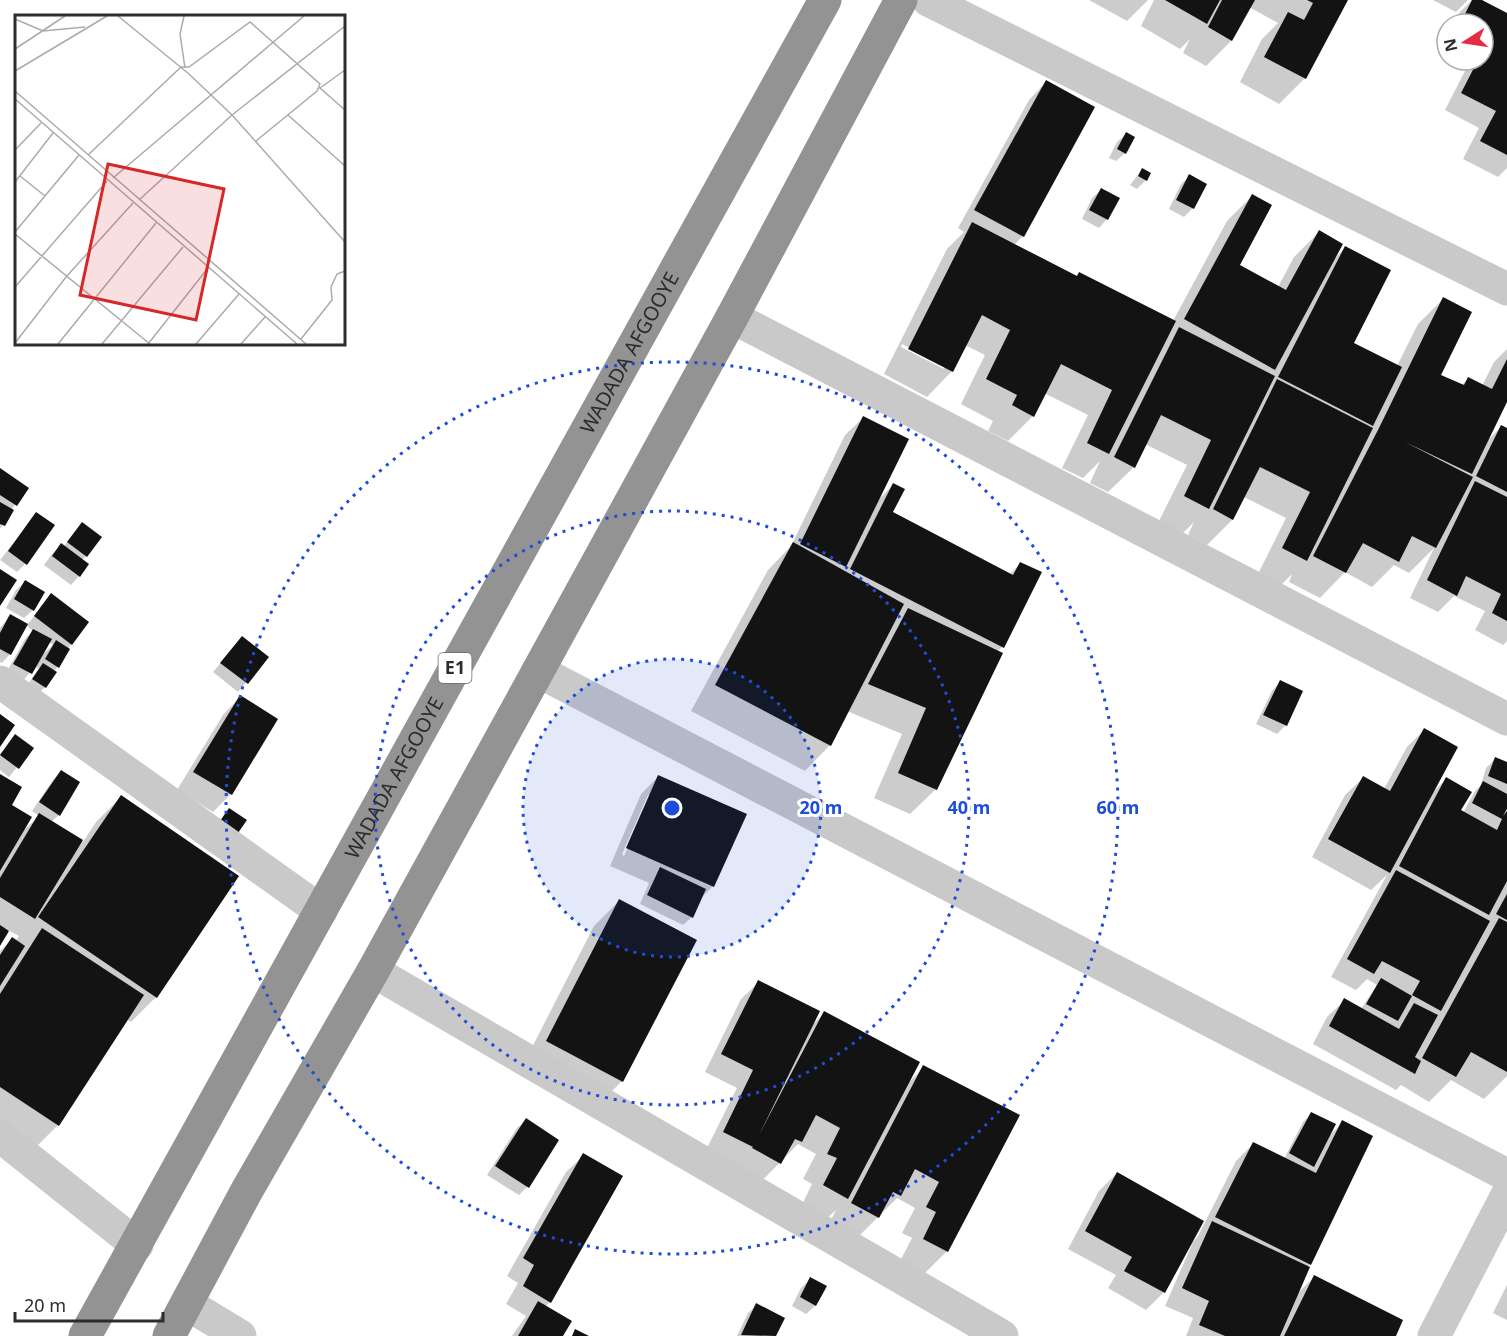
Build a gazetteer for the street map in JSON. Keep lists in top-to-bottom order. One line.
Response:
{"streets":{"highway":["WADADA AFGOOYE","E1"]},"scale_bar":"20 m","north":"left","rings":["20 m","40 m","60 m"]}
